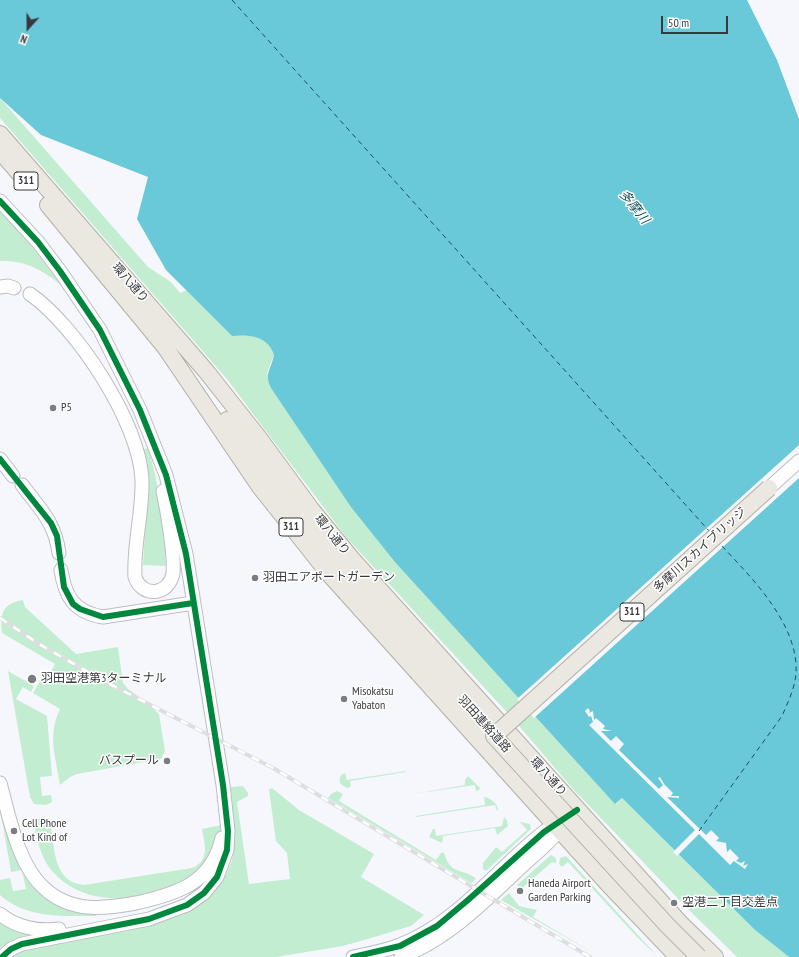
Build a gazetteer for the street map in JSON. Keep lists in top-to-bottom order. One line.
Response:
{"streets":{"main road":["311","環八通り","多摩川スカイブリッジ","羽田連絡道路"]},"crossings":[["多摩川スカイブリッジ","羽田連絡道路"]],"water":["多摩川"],"places":["P5","羽田エアポートガーデン","羽田空港第3ターミナル","Misokatsu Yabaton","バスプール","Cell Phone Lot Kind of","Haneda Airport Garden Parking","空港二丁目交差点"],"scale_bar":"50 m","north":"bottom"}
